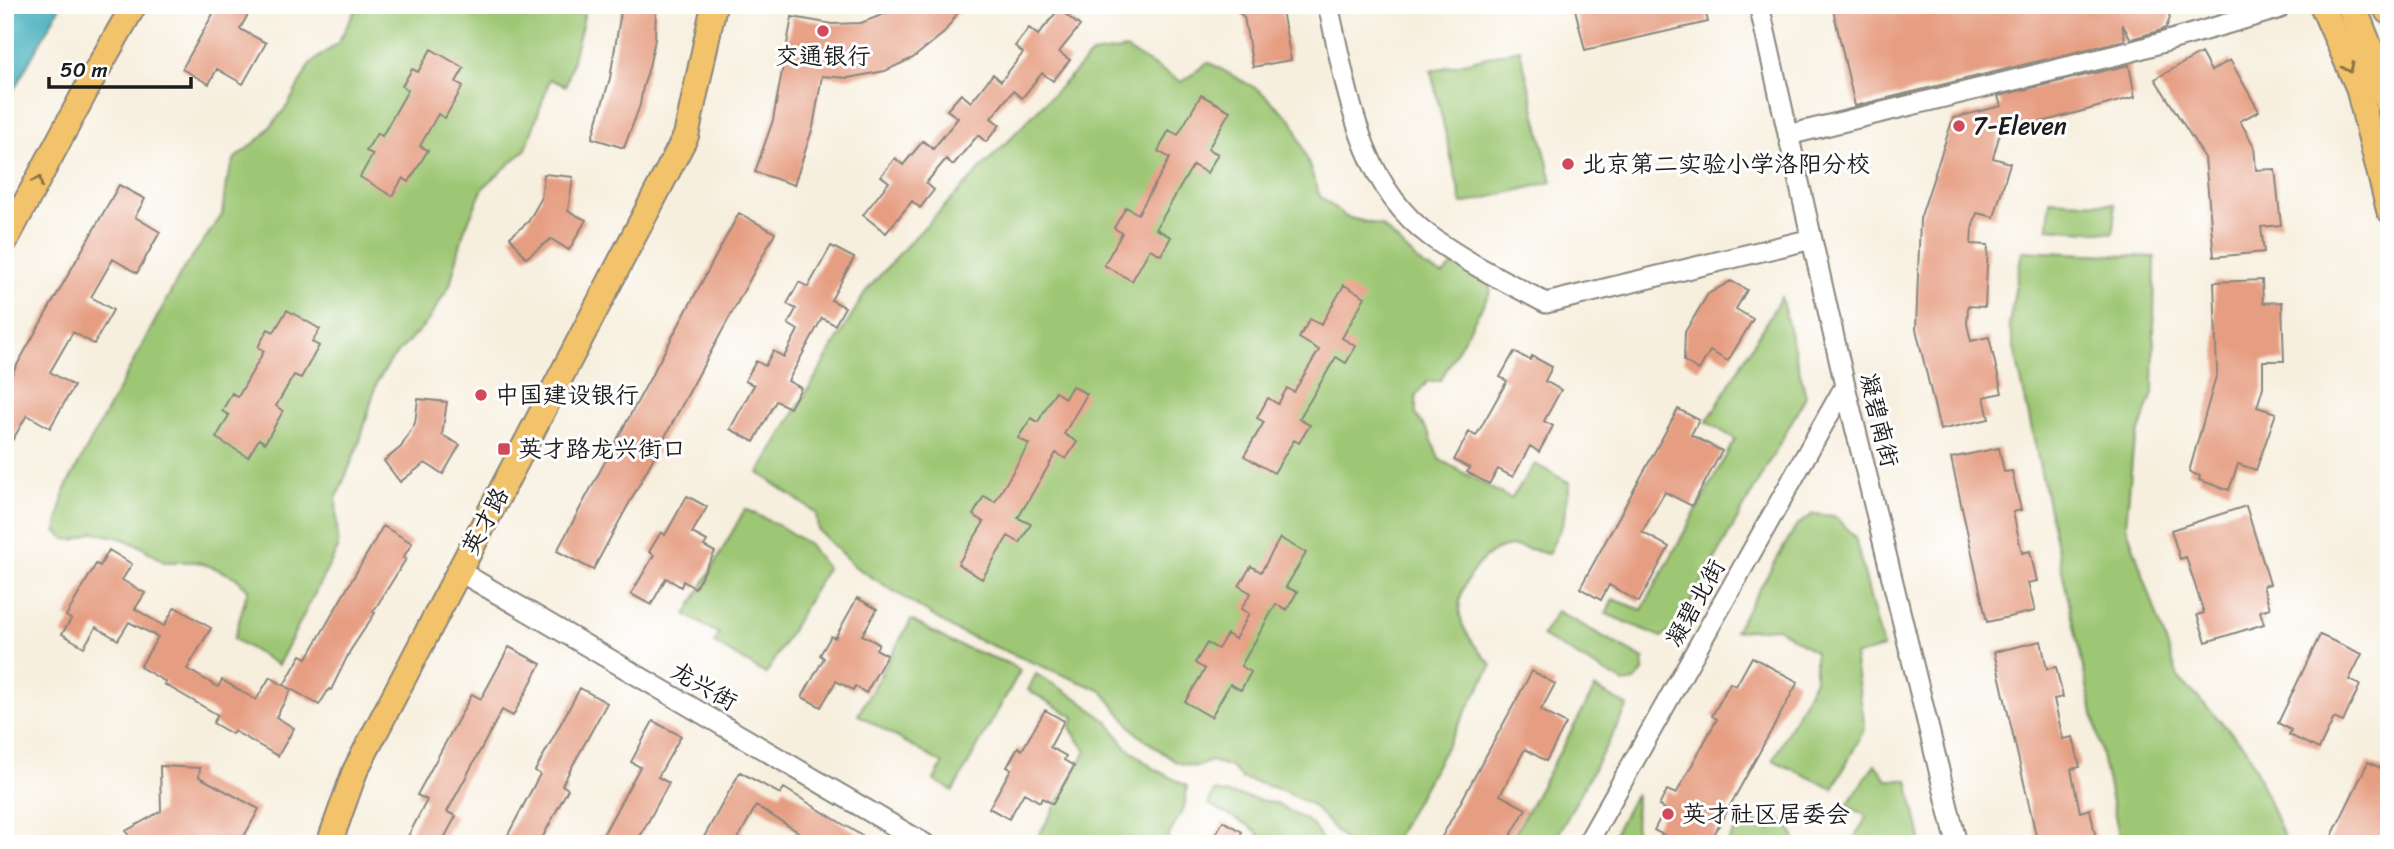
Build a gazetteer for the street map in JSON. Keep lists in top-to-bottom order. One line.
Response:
{"streets":{"main road":["英才路"],"street":["凝碧南街","凝碧北街","龙兴街"]},"crossings":[["凝碧南街","凝碧北街"],["英才路","龙兴街"]],"places":{"other":["交通银行","7-Eleven","北京第二实验小学洛阳分校","中国建设银行","英才社区居委会"],"transit":["英才路龙兴街口"]},"scale_bar":"50 m"}
